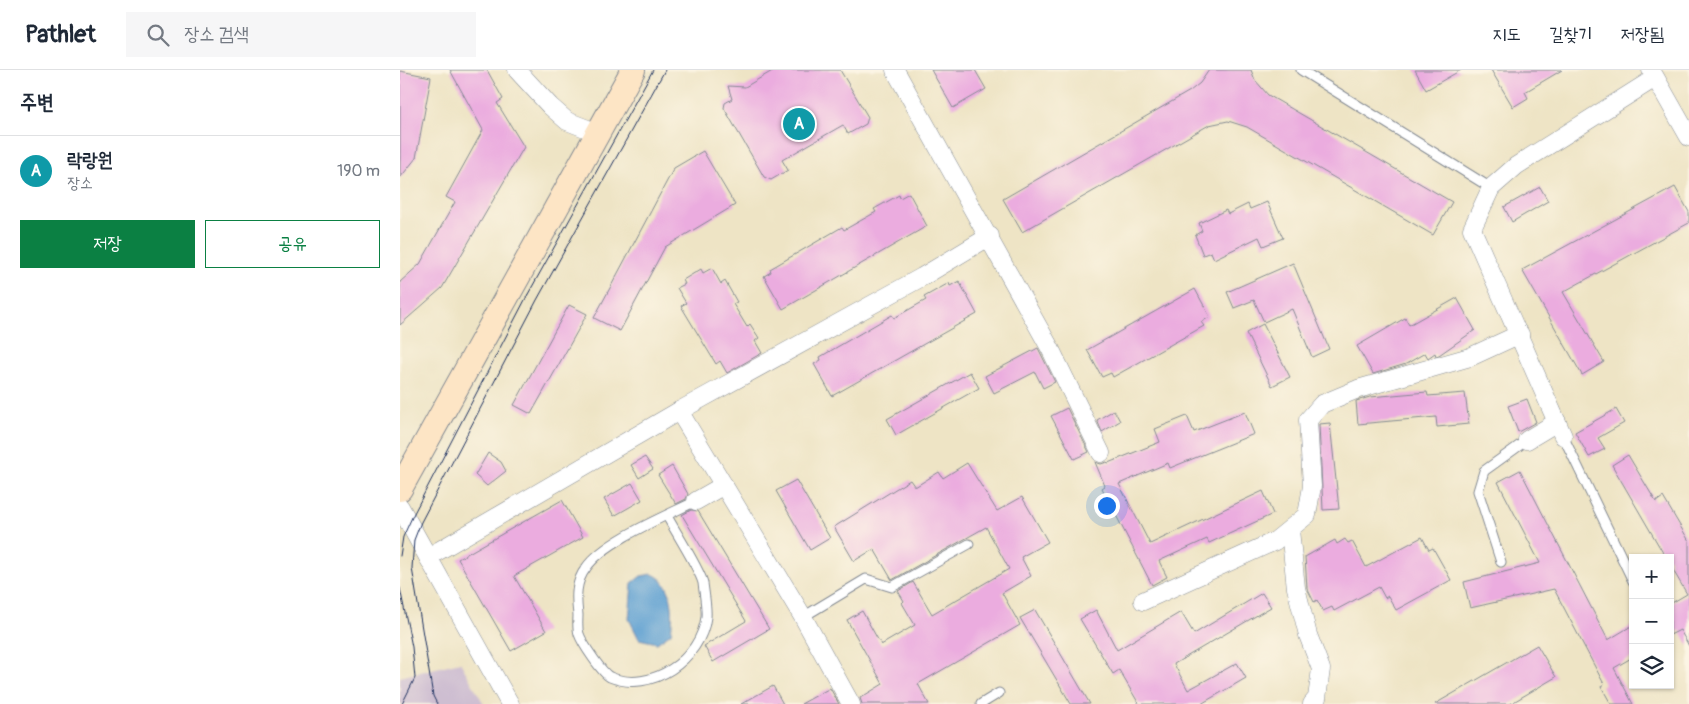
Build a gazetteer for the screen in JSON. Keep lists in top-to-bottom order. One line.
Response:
{"page":{"header":"Pathlet","search":"장소 검색","nav":["지도","길찾기","저장됨"],"heading":"주변","pins":"A","list":[{"mark":"A","name":"락랑원","note":"장소","value":"190 m"}],"buttons":["저장","공유"],"map_buttons":["+","−"]}}
